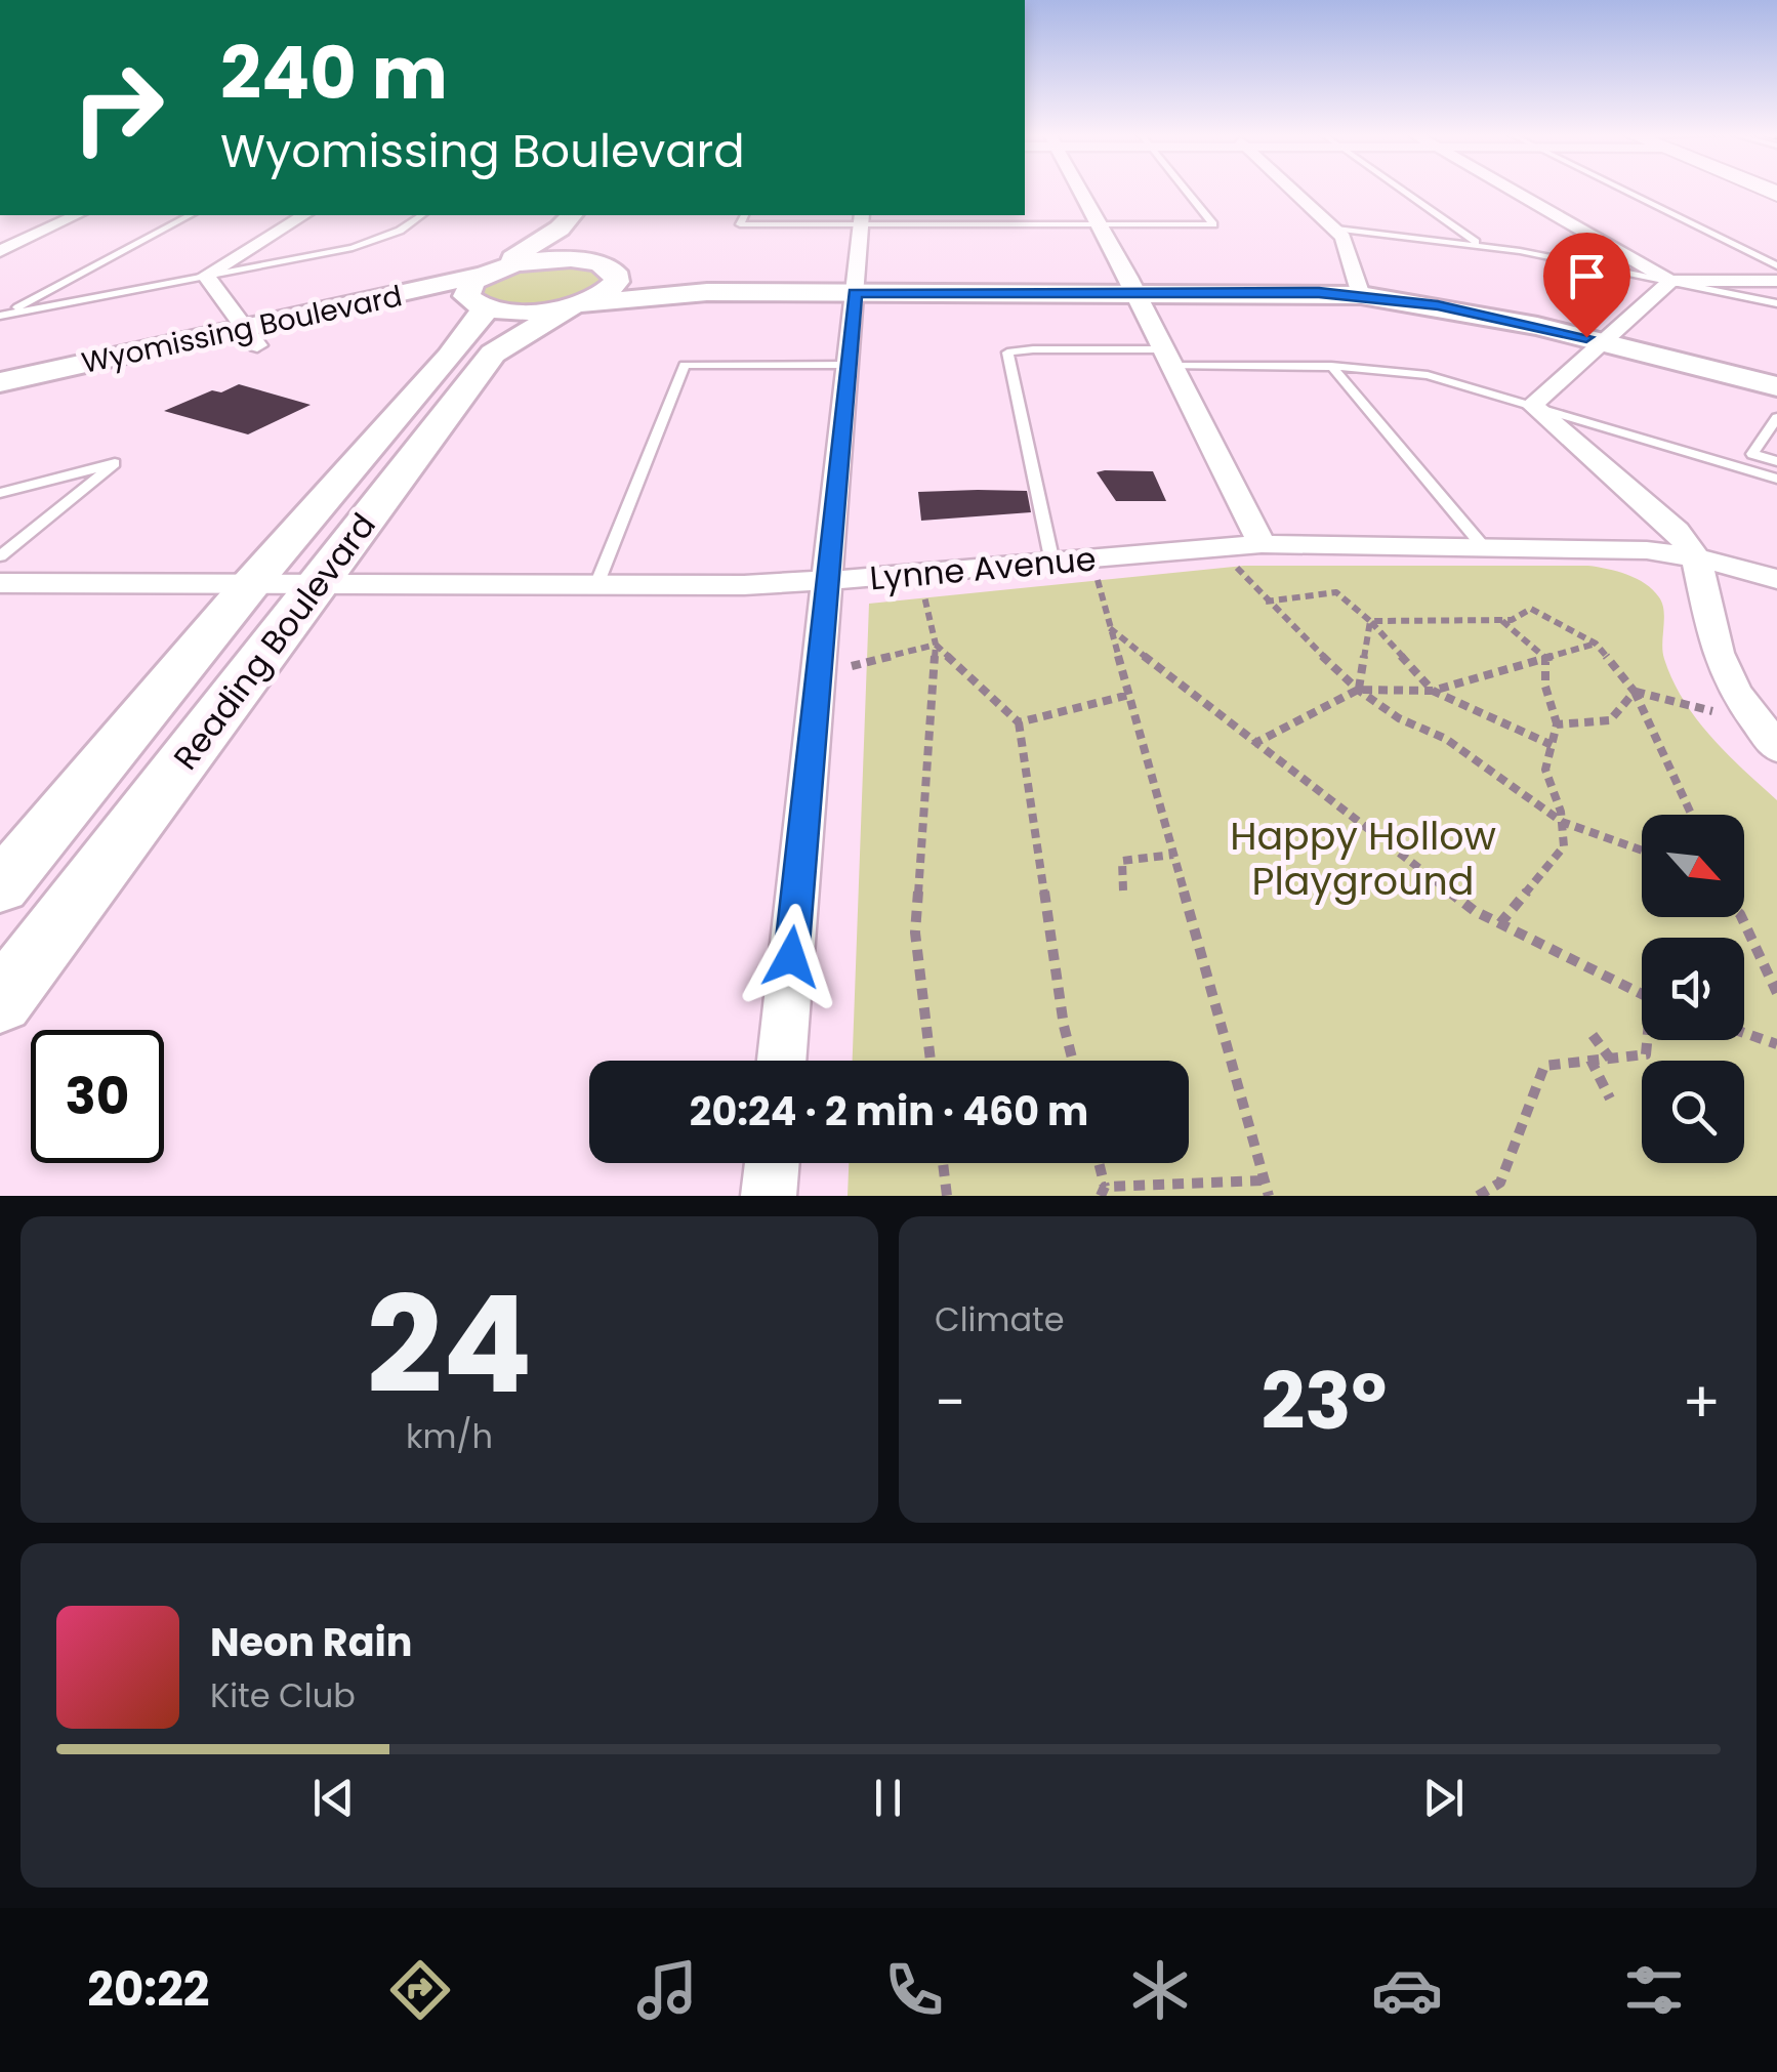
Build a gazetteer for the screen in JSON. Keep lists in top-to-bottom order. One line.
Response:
{"streets":{"main road":["Wyomissing Boulevard","Reading Boulevard"],"street":["Lynne Avenue"]},"crossings":[["Wyomissing Boulevard","Reading Boulevard"],["Lynne Avenue","Reading Boulevard"]],"parks":["Happy Hollow Playground"],"north":"bottom right","page":{"turn":["240 m","Wyomissing Boulevard"],"limit":"30","trip":"20:24 · 2 min · 460 m","tile":[["24","km/h"],"Climate"],"heat":["−","23°","+"],"song":["Neon Rain","Kite Club"],"tabs":"20:22"}}
